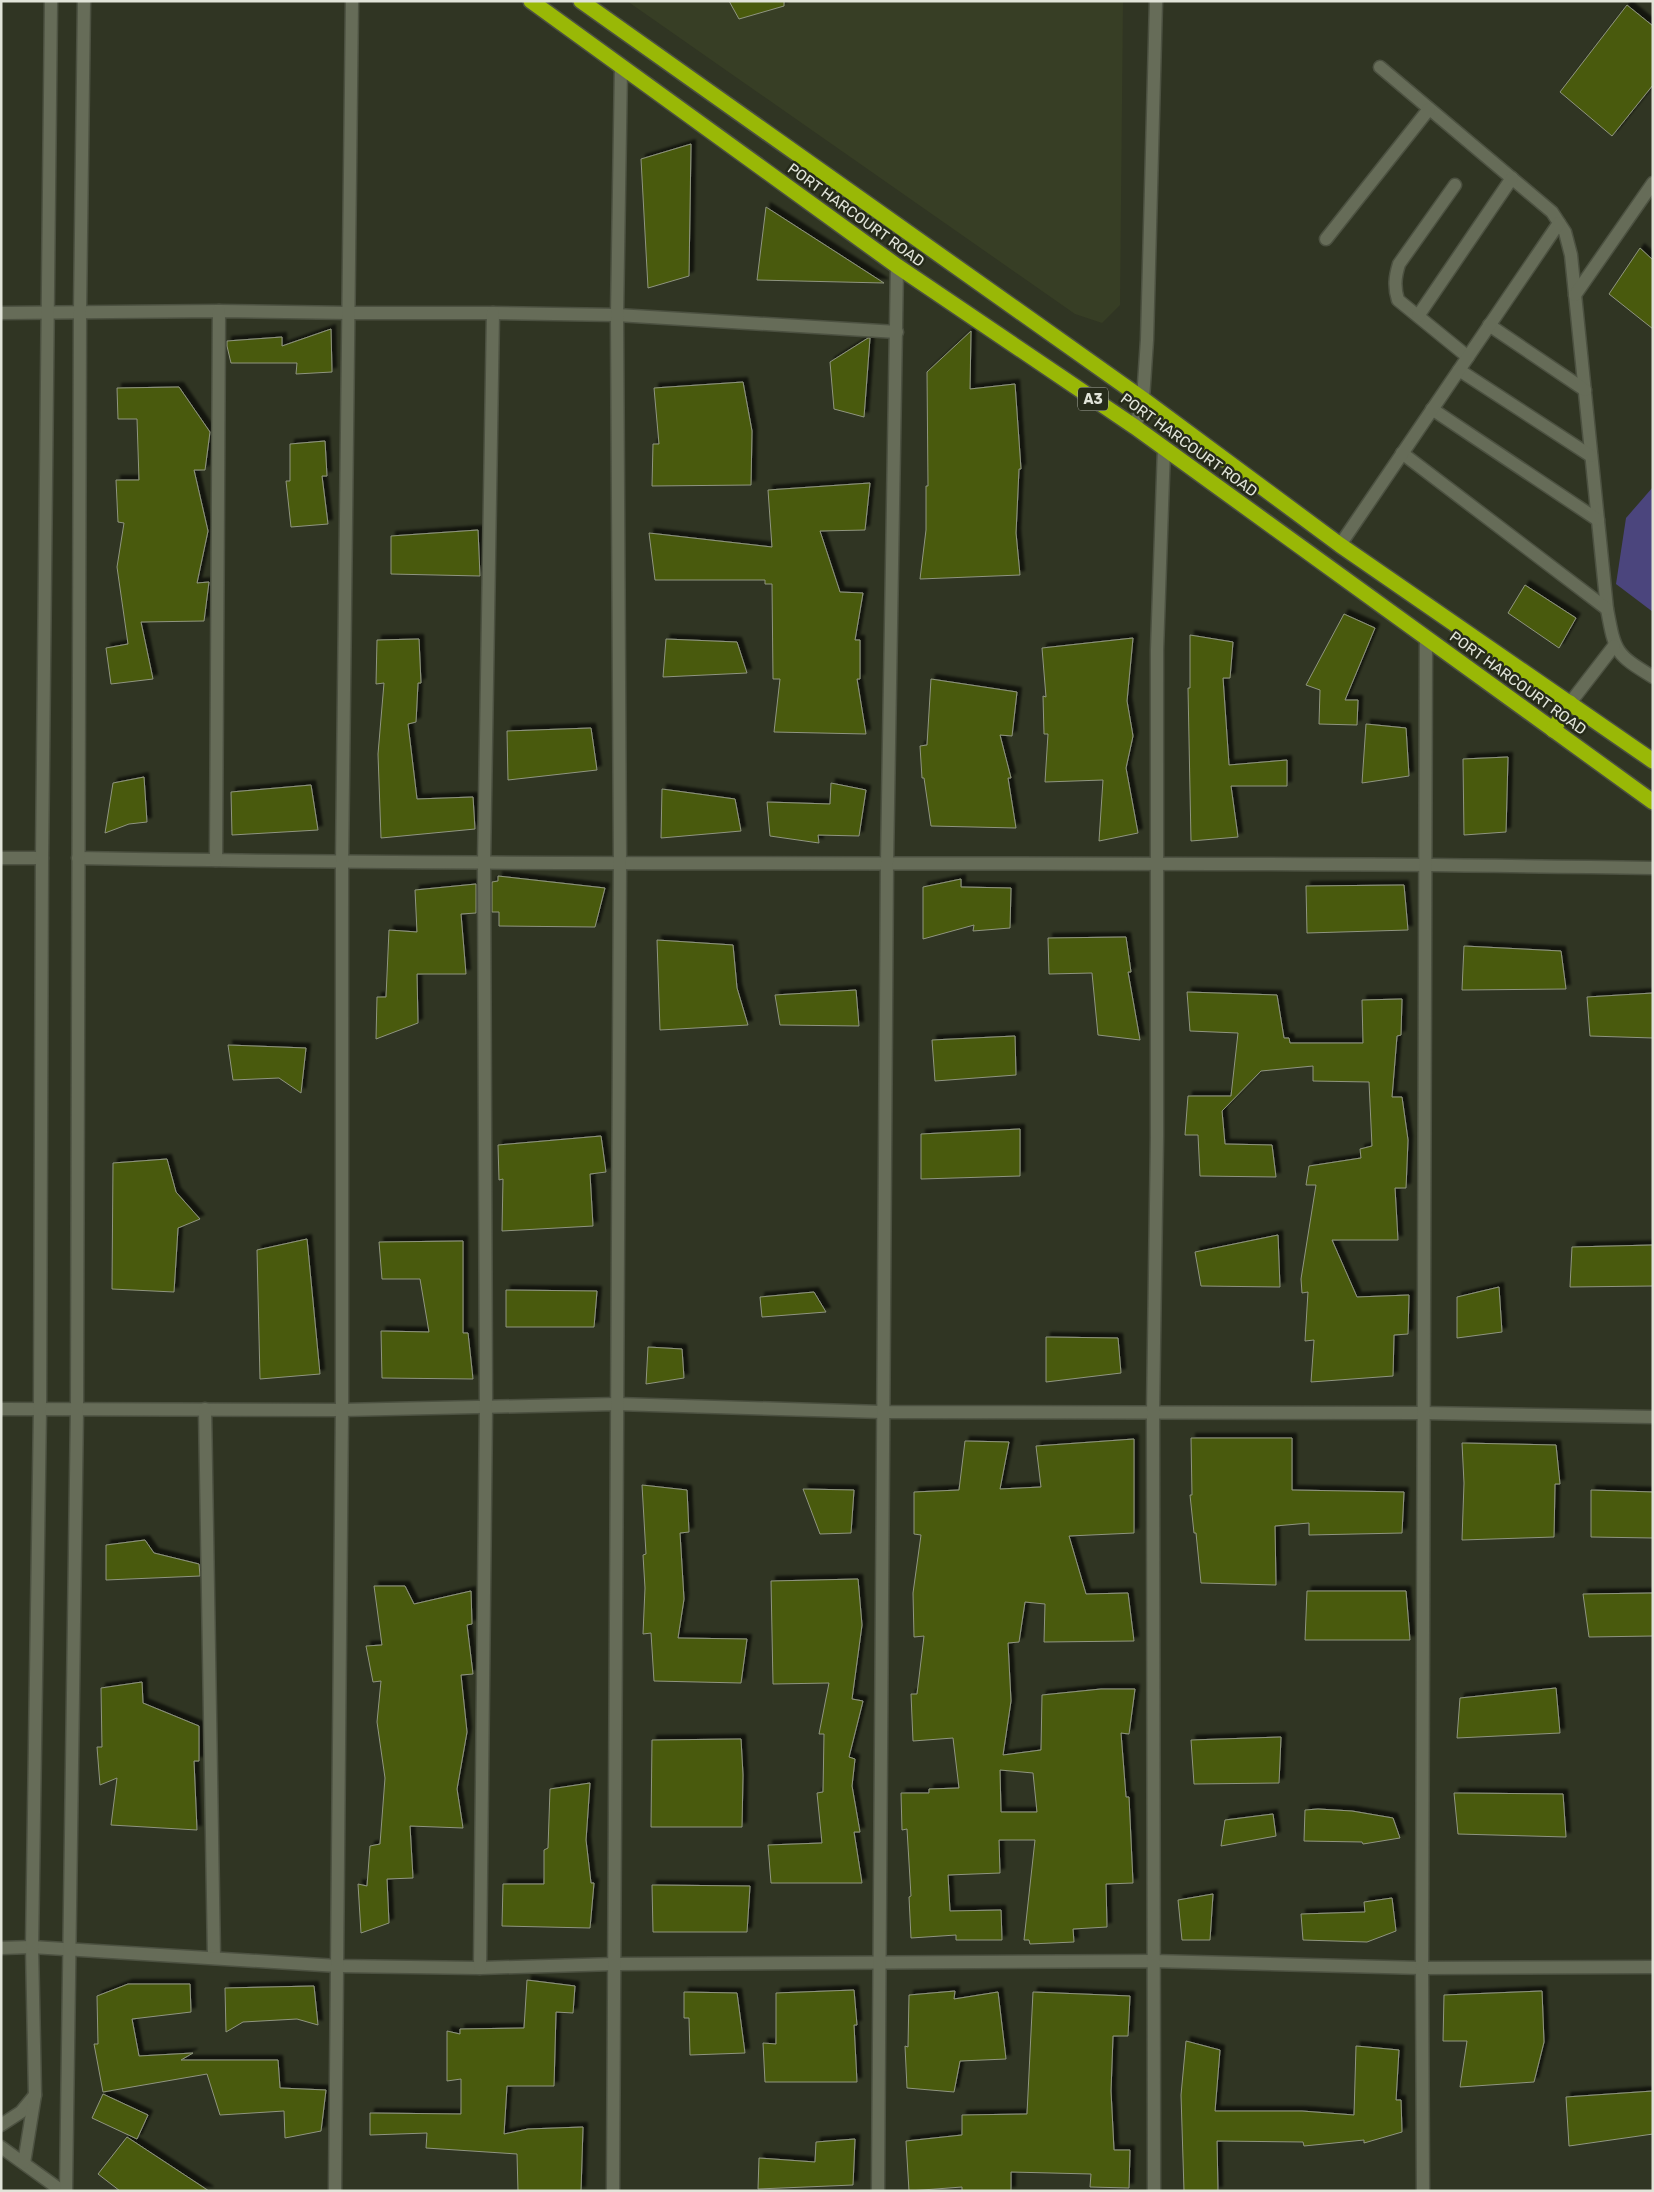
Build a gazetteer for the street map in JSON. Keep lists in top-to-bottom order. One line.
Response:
{"streets":{"highway":["PORT HARCOURT ROAD","A3"]}}
